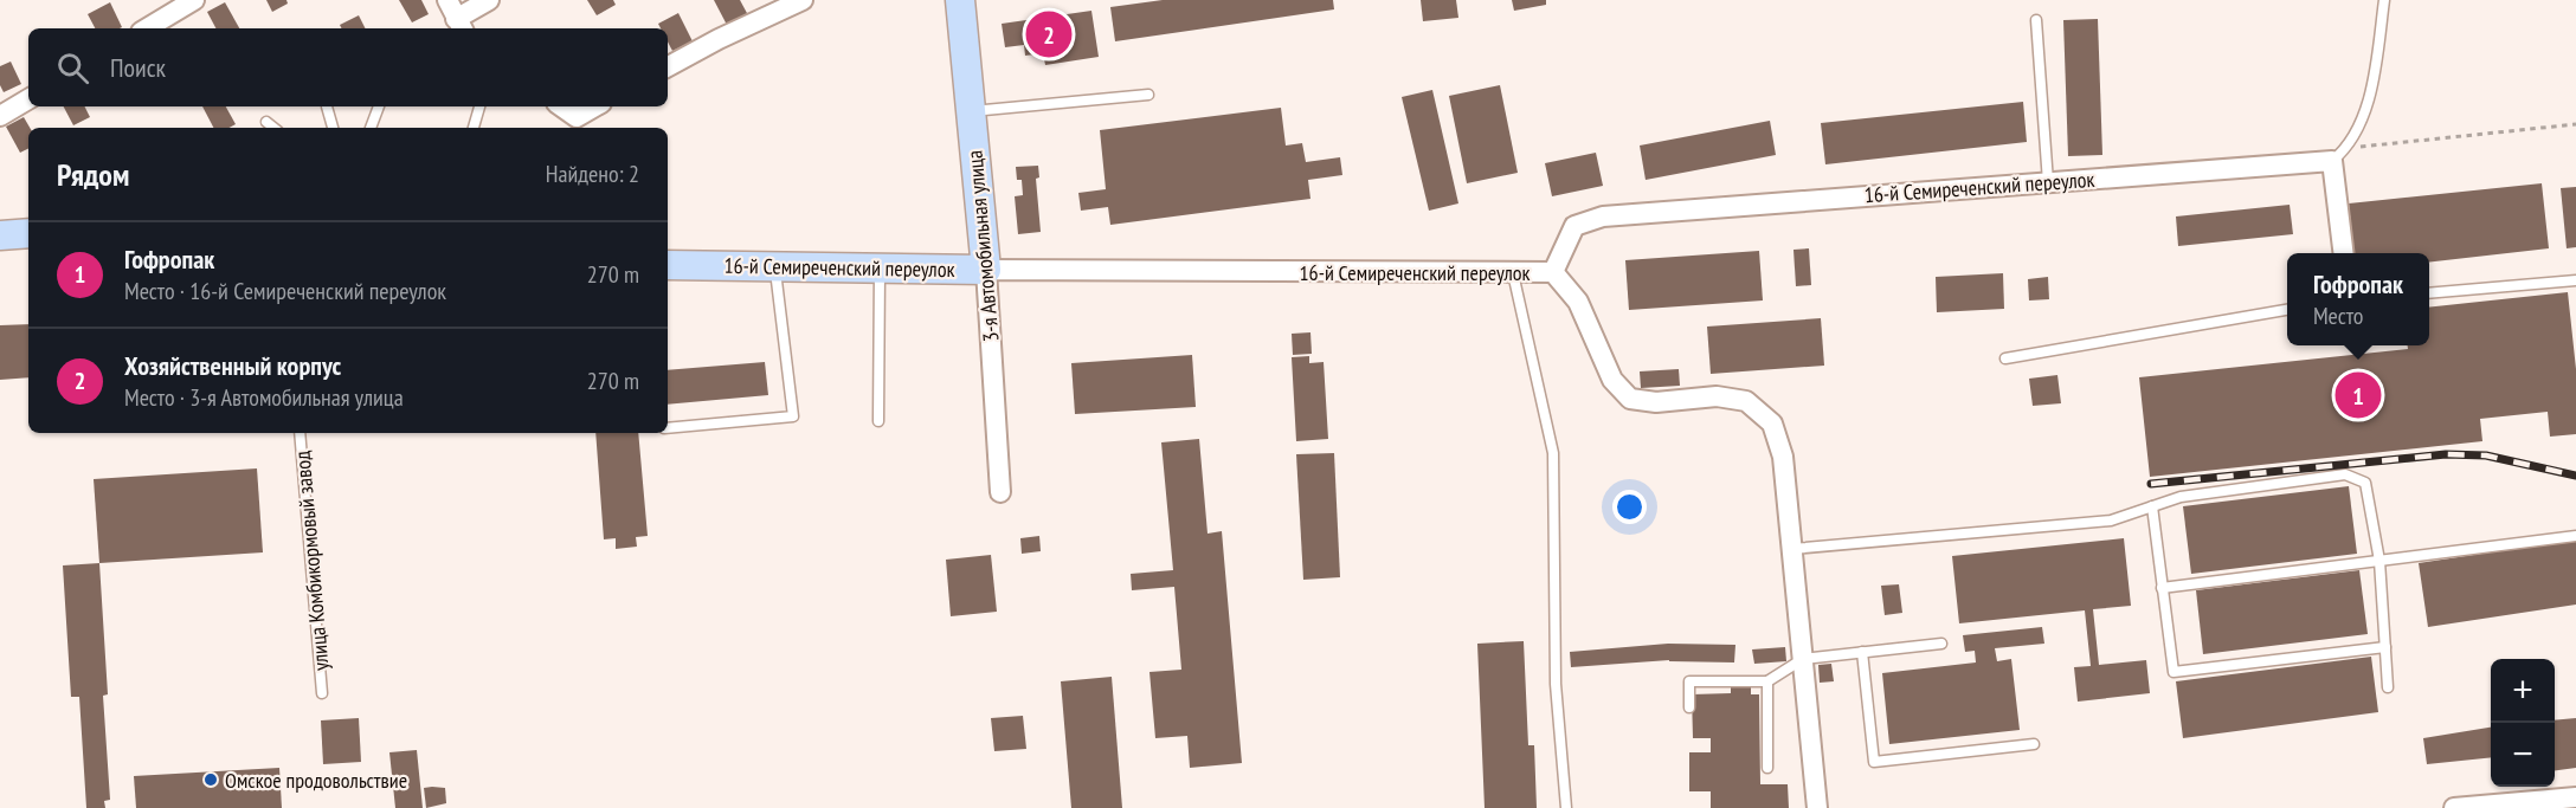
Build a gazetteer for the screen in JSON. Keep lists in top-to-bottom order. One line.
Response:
{"streets":{"street":["16-й Семиреченский переулок","3-я Автомобильная улица"],"lane":["улица Комбикормовый завод"]},"crossings":[["16-й Семиреченский переулок","3-я Автомобильная улица"]],"places":["Омское продовольствие"],"page":{"pins":["2","1"],"search":"Поиск","heading":["Рядом","Найдено: 2"],"list":[{"mark":"1","name":"Гофропак","note":"Место · 16-й Семиреченский переулок","value":"270 m"},{"mark":"2","name":"Хозяйственный корпус","note":"Место · 3-я Автомобильная улица","value":"270 m"}],"popup":["Гофропак","Место"],"map_buttons":["+","−"]}}
